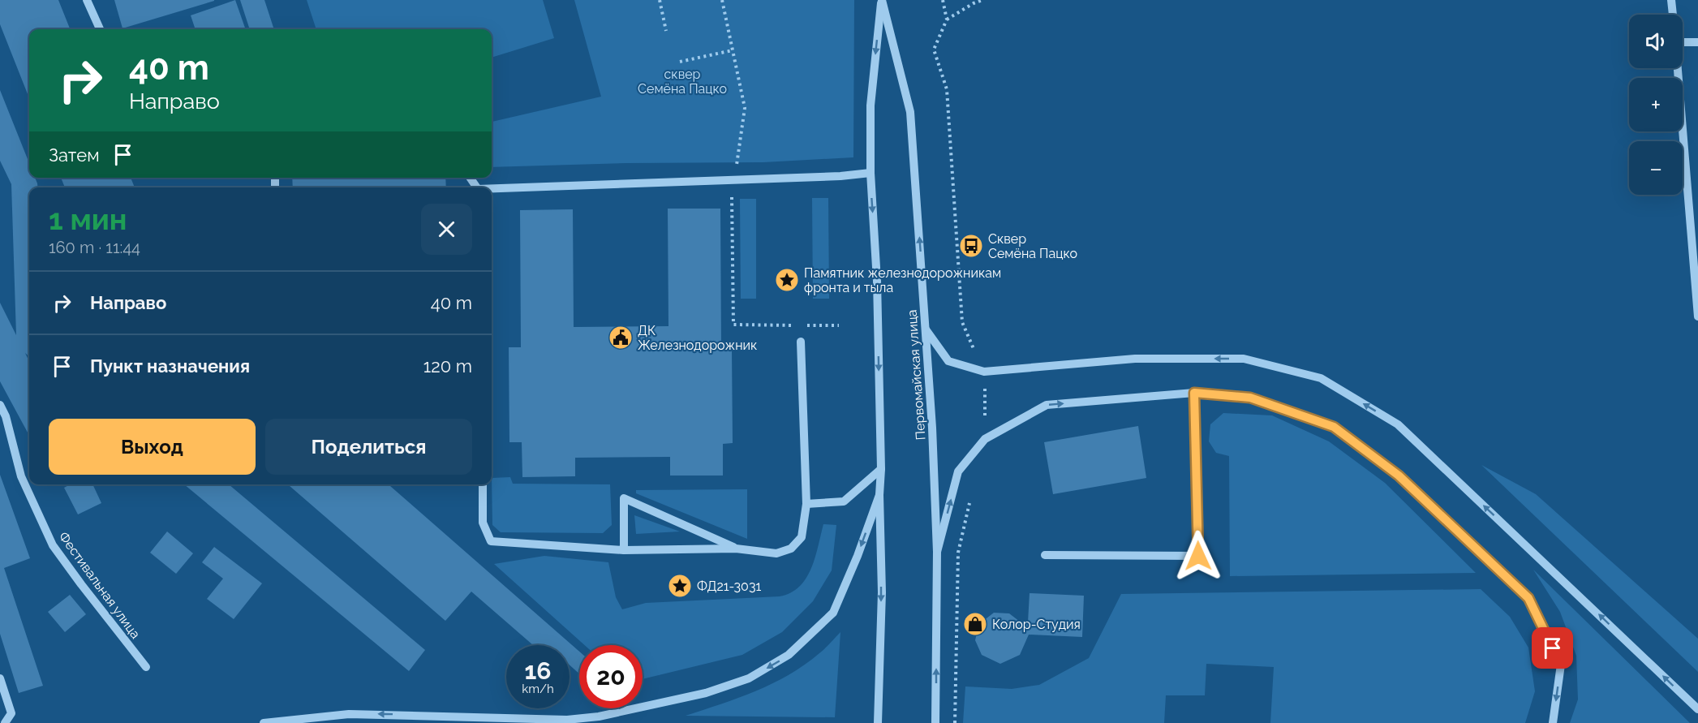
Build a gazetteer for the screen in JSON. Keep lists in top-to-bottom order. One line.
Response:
{"streets":{"street":["Первомайская улица","Фестивальная улица"]},"parks":["сквер Семёна Пацко"],"places":{"bus stop":["Сквер Семёна Пацко"],"place":["Памятник железнодорожникам фронта и тыла","ФД21-3031"],"public building":["ДК Железнодорожник"],"shop":["Колор-Студия"]},"page":{"map_buttons":["+","−"],"turn":["40 m","Направо"],"then":"Затем","heading":["1 мин","160 m · 11:44"],"list":[{"name":"Направо","value":"40 m"},{"name":"Пункт назначения","value":"120 m"}],"buttons":["Выход","Поделиться"],"speed":"16 km/h","limit":"20"}}
